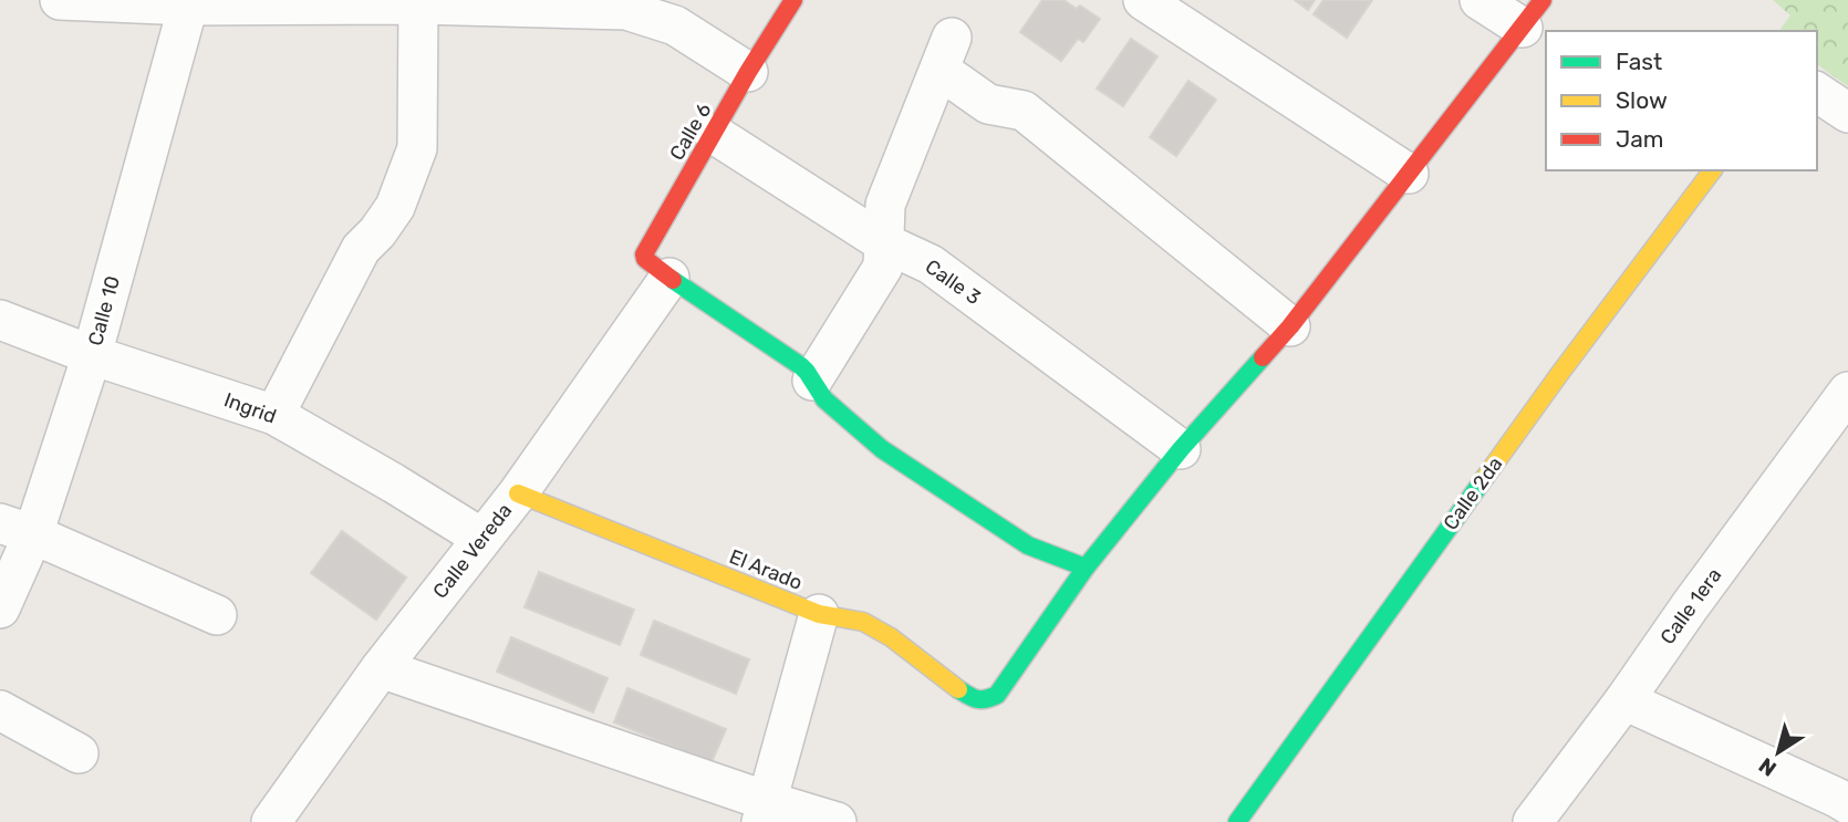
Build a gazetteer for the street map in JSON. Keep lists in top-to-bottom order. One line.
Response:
{"streets":{"street":["Calle 6","Calle 3","Calle 10","Ingrid","Calle 2da","Calle Vereda","El Arado","Calle 1era"]},"crossings":[["Calle 6","Calle 3"],["Calle 6","Calle Vereda"],["Calle 10","Ingrid"],["Ingrid","Calle Vereda"],["Calle Vereda","El Arado"]],"legend":["Fast","Slow","Jam"],"north":"bottom left"}
